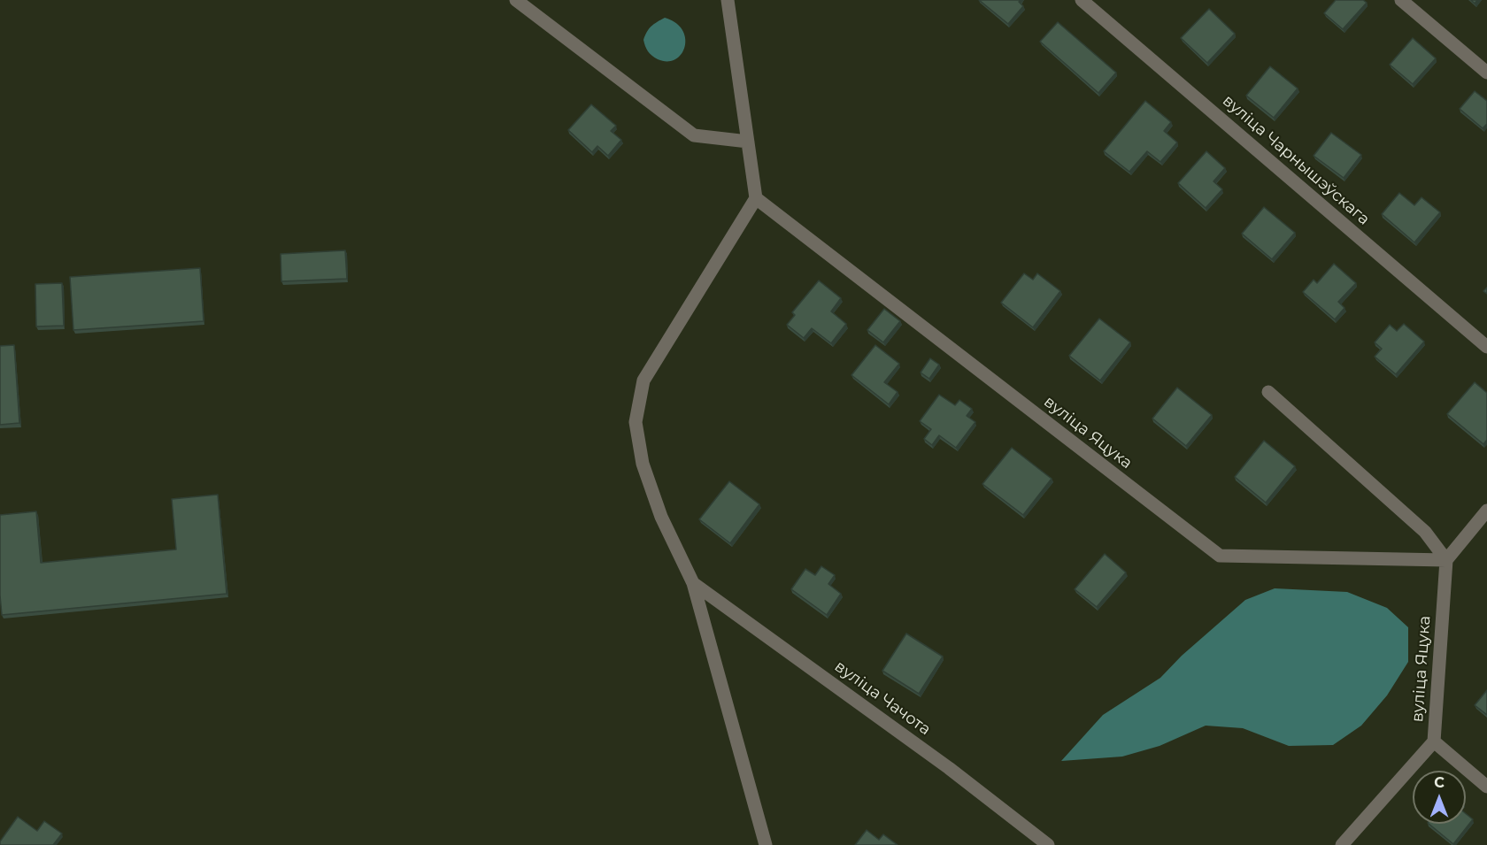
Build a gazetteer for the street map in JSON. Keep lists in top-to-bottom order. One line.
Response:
{"streets":{"street":["вуліца Чарнышэўскага","вуліца Яцука","вуліца Чачота"]},"north":"top"}
